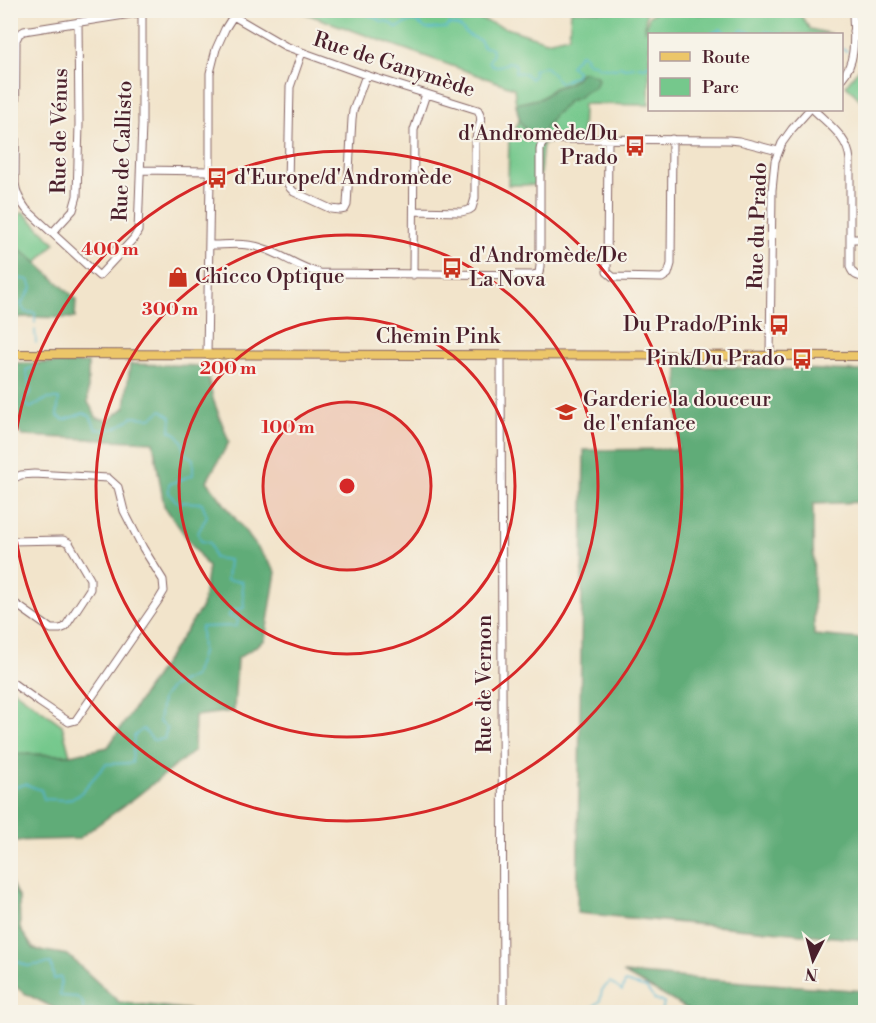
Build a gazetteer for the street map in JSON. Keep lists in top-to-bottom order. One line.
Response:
{"streets":{"main road":["Chemin Pink"],"street":["Rue de Ganymède","Rue de Vénus","Rue de Callisto","Rue du Prado","Rue de Vernon"]},"crossings":[["Rue de Vénus","Rue de Callisto"],["Rue du Prado","Chemin Pink"],["Chemin Pink","Rue de Vernon"]],"places":{"bus stop":["d'Andromède/Du Prado","d'Europe/d'Andromède","d'Andromède/De La Nova","Du Prado/Pink","Pink/Du Prado"],"shop":["Chicco Optique"],"school or university":["Garderie la douceur de l'enfance"]},"legend":["Route","Parc"],"north":"bottom","rings":["400 m","300 m","200 m","100 m"]}
